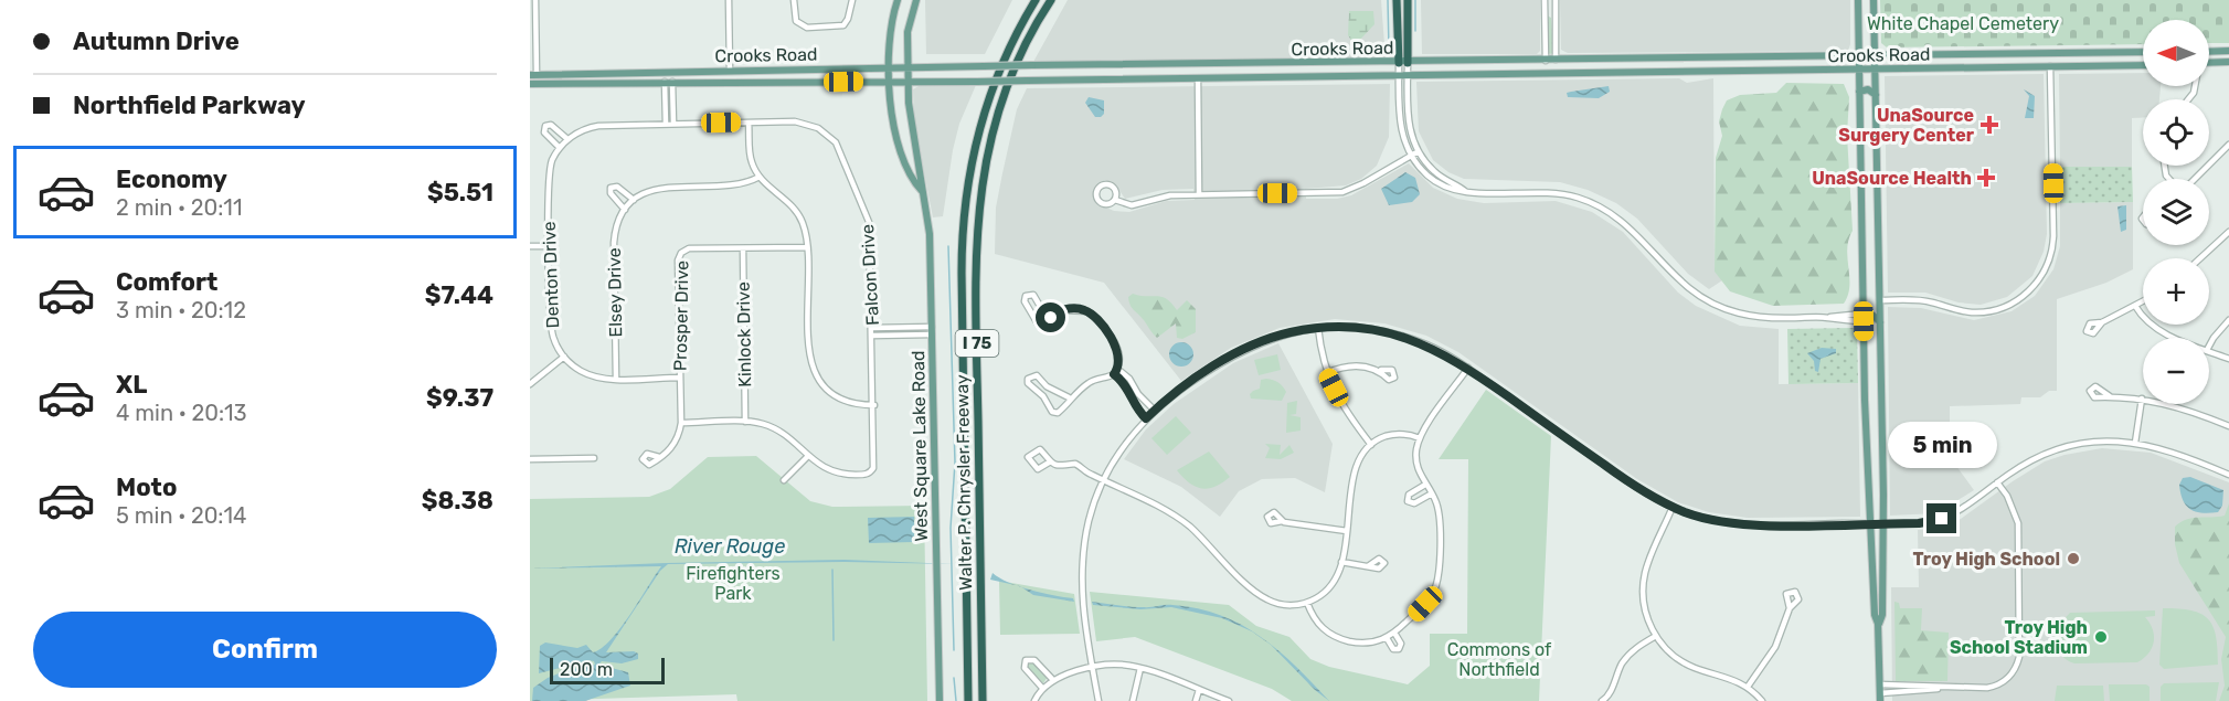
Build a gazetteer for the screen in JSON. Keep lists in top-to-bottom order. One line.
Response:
{"streets":{"highway":["I 75","Walter P. Chrysler Freeway"],"main road":["Crooks Road","West Square Lake Road"],"street":["Denton Drive","Falcon Drive","Elsey Drive","Prosper Drive","Kinlock Drive"]},"crossings":[["Crooks Road","West Square Lake Road"],["Denton Drive","Falcon Drive"],["Prosper Drive","Kinlock Drive"]],"water":["River Rouge"],"parks":["White Chapel Cemetery","Firefighters Park","Commons of Northfield"],"places":{"health":["UnaSource Surgery Center","UnaSource Health"],"other":["Troy High School","Troy High School Stadium"]},"scale_bar":"200 m","north":"left","page":{"banner":["Autumn Drive","Northfield Parkway"],"map_buttons":["+","−"],"list":[{"name":"Economy","note":"2 min · 20:11","value":"$5.51"},{"name":"Comfort","note":"3 min · 20:12","value":"$7.44"},{"name":"XL","note":"4 min · 20:13","value":"$9.37"},{"name":"Moto","note":"5 min · 20:14","value":"$8.38"}],"bubble":"5 min","buttons":"Confirm","scale":"200 m"}}
